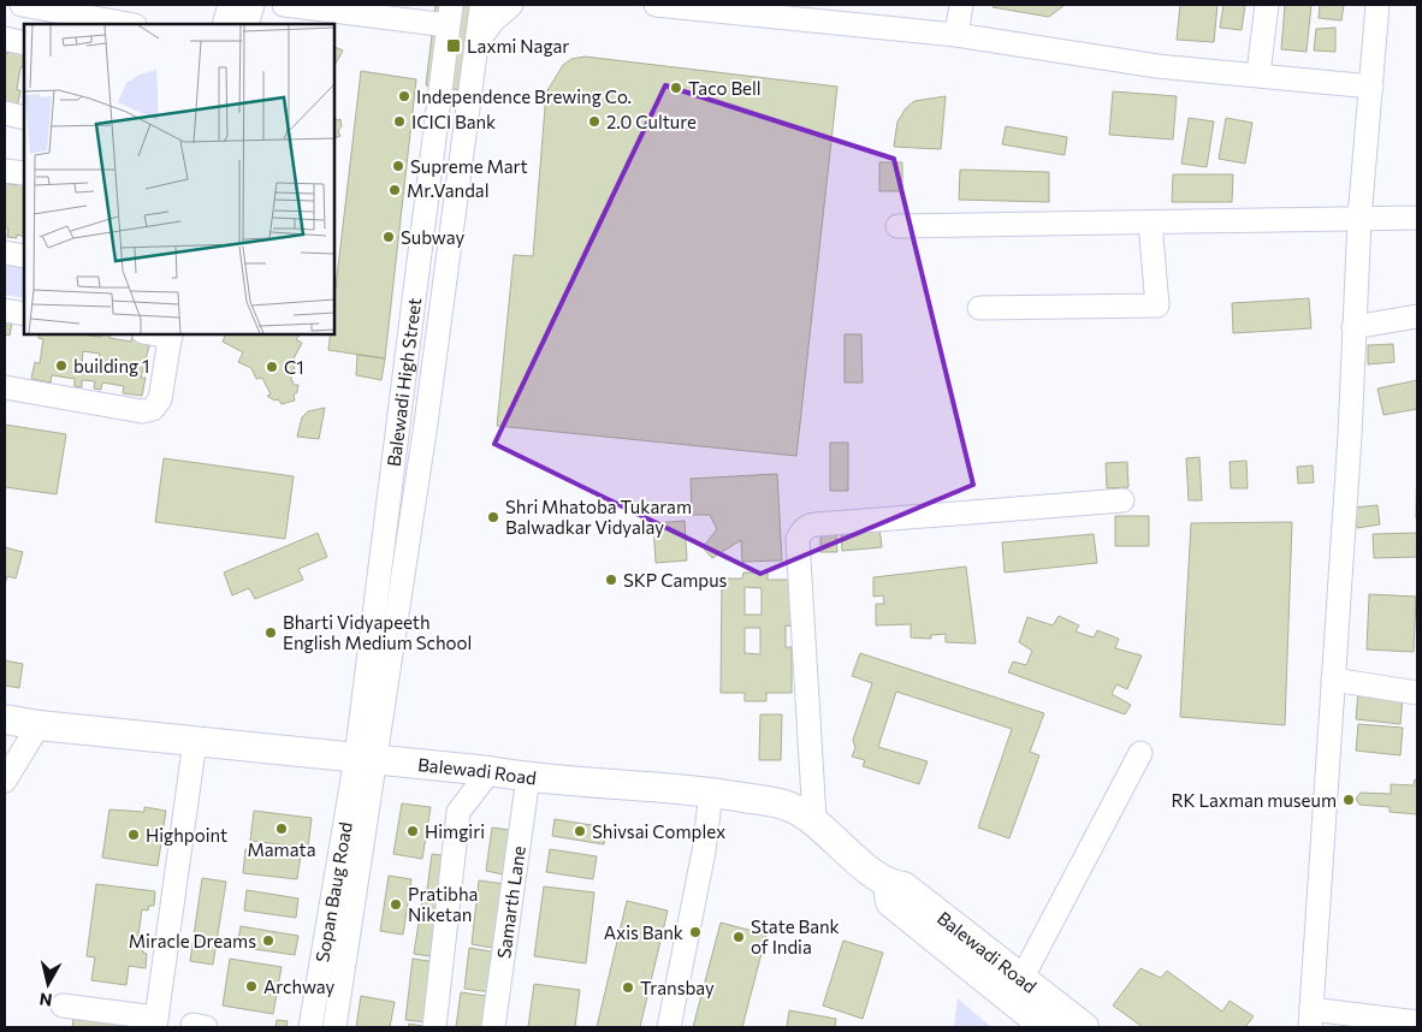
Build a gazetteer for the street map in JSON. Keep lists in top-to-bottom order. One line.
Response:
{"streets":{"main road":["Balewadi Road"],"street":["Balewadi High Street","Sopan Baug Road","Samarth Lane"]},"crossings":[["Balewadi High Street","Balewadi Road"],["Balewadi High Street","Sopan Baug Road"],["Balewadi Road","Sopan Baug Road"],["Balewadi Road","Samarth Lane"]],"places":{"transit":["Laxmi Nagar"],"other":["Taco Bell","Independence Brewing Co.","ICICI Bank","2.0 Culture","Supreme Mart","Mr.Vandal","Subway","building 1","C1","Shri Mhatoba Tukaram Balwadkar Vidyalay","SKP Campus","Bharti Vidyapeeth English Medium School","RK Laxman museum","Mamata","Himgiri","Shivsai Complex","Highpoint","Pratibha Niketan","Axis Bank","State Bank of India","Miracle Dreams","Archway","Transbay"]},"north":"bottom"}
